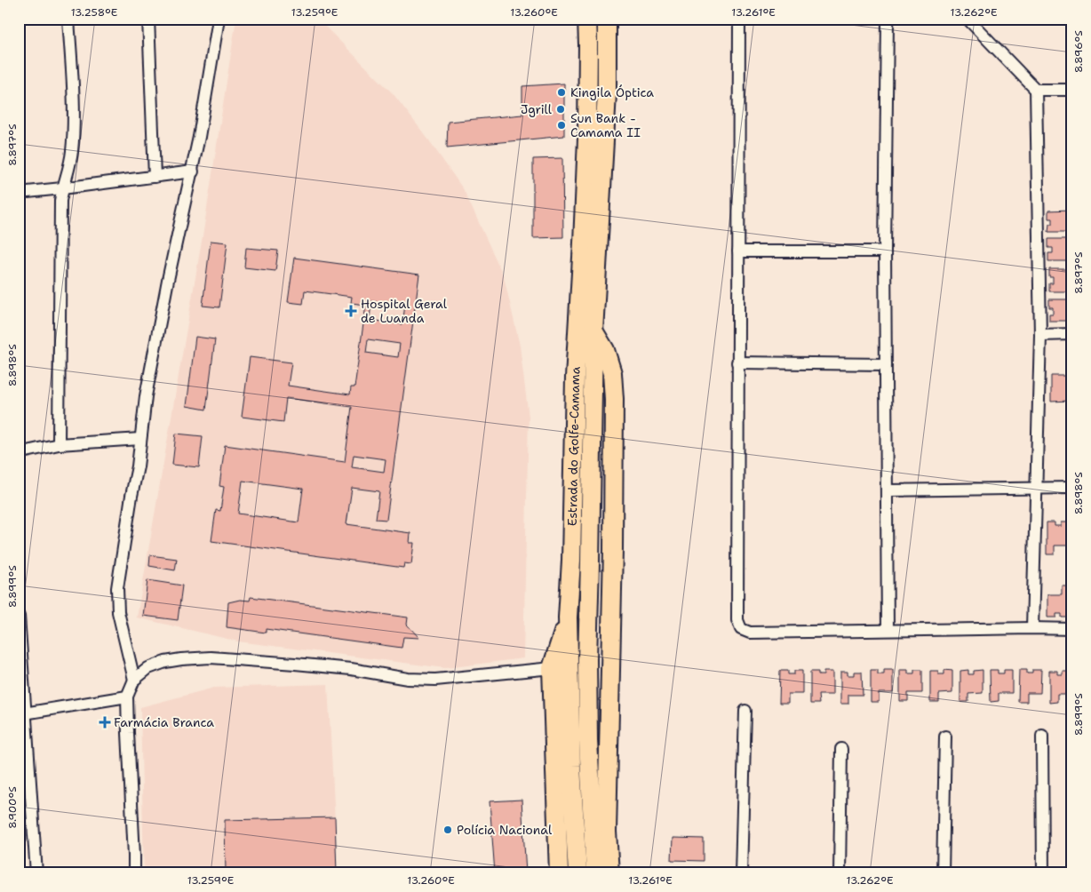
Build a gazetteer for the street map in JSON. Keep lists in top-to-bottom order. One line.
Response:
{"streets":{"highway":["Estrada do Golfe-Camama"]},"places":{"other":["Kingila Óptica","Jgrill","Sun Bank - Camama II","Polícia Nacional"],"health":["Hospital Geral de Luanda","Farmácia Branca"]},"coordinates":["13.258°E","13.259°E","13.260°E","13.261°E","13.262°E","8.896°S","8.897°S","8.898°S","8.899°S","8.900°S"]}
